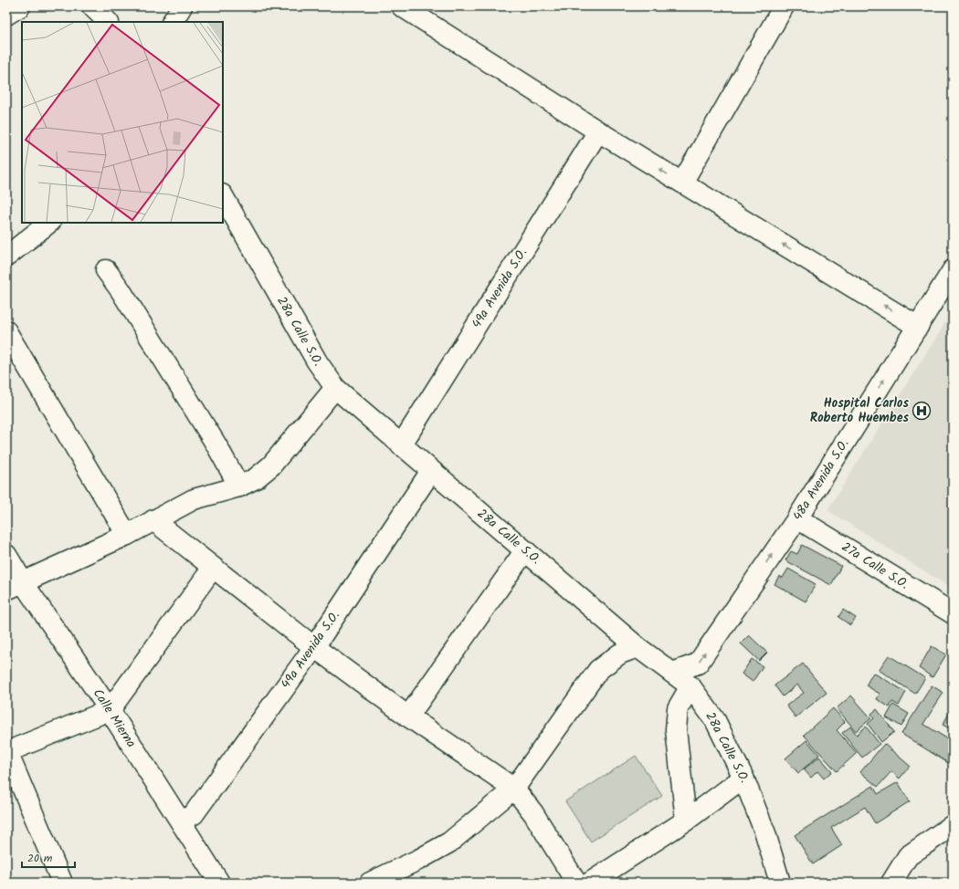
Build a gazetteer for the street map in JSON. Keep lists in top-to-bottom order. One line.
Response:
{"streets":{"street":["49a Avenida S.O.","28a Calle S.O.","48a Avenida S.O.","27a Calle S.O.","Calle Mierna"]},"crossings":[["49a Avenida S.O.","28a Calle S.O."],["49a Avenida S.O.","Calle Mierna"],["28a Calle S.O.","48a Avenida S.O."],["48a Avenida S.O.","27a Calle S.O."]],"one_way":["48a Avenida S.O."],"places":{"hospital":["Hospital Carlos Roberto Huembes"]},"scale_bar":"20 m"}
